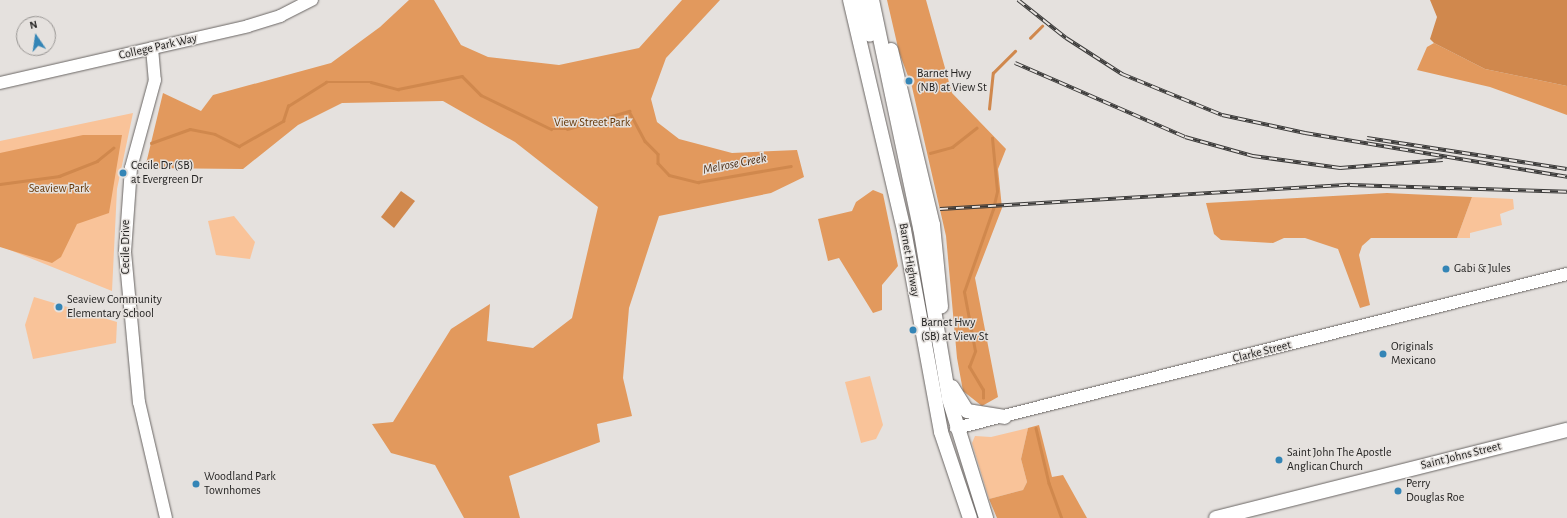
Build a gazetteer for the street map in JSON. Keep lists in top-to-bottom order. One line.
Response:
{"streets":{"main road":["Barnet Highway","Saint Johns Street"],"street":["College Park Way","Cecile Drive","Clarke Street"]},"crossings":[["College Park Way","Cecile Drive"],["Barnet Highway","Clarke Street"]],"water":["Melrose Creek"],"parks":["View Street Park","Seaview Park"],"places":["Barnet Hwy (NB) at View St","Cecile Dr (SB) at Evergreen Dr","Gabi & Jules","Seaview Community Elementary School","Barnet Hwy (SB) at View St","Originals Mexicano","Saint John The Apostle Anglican Church","Woodland Park Townhomes","Perry Douglas Roe"],"north":"top"}
